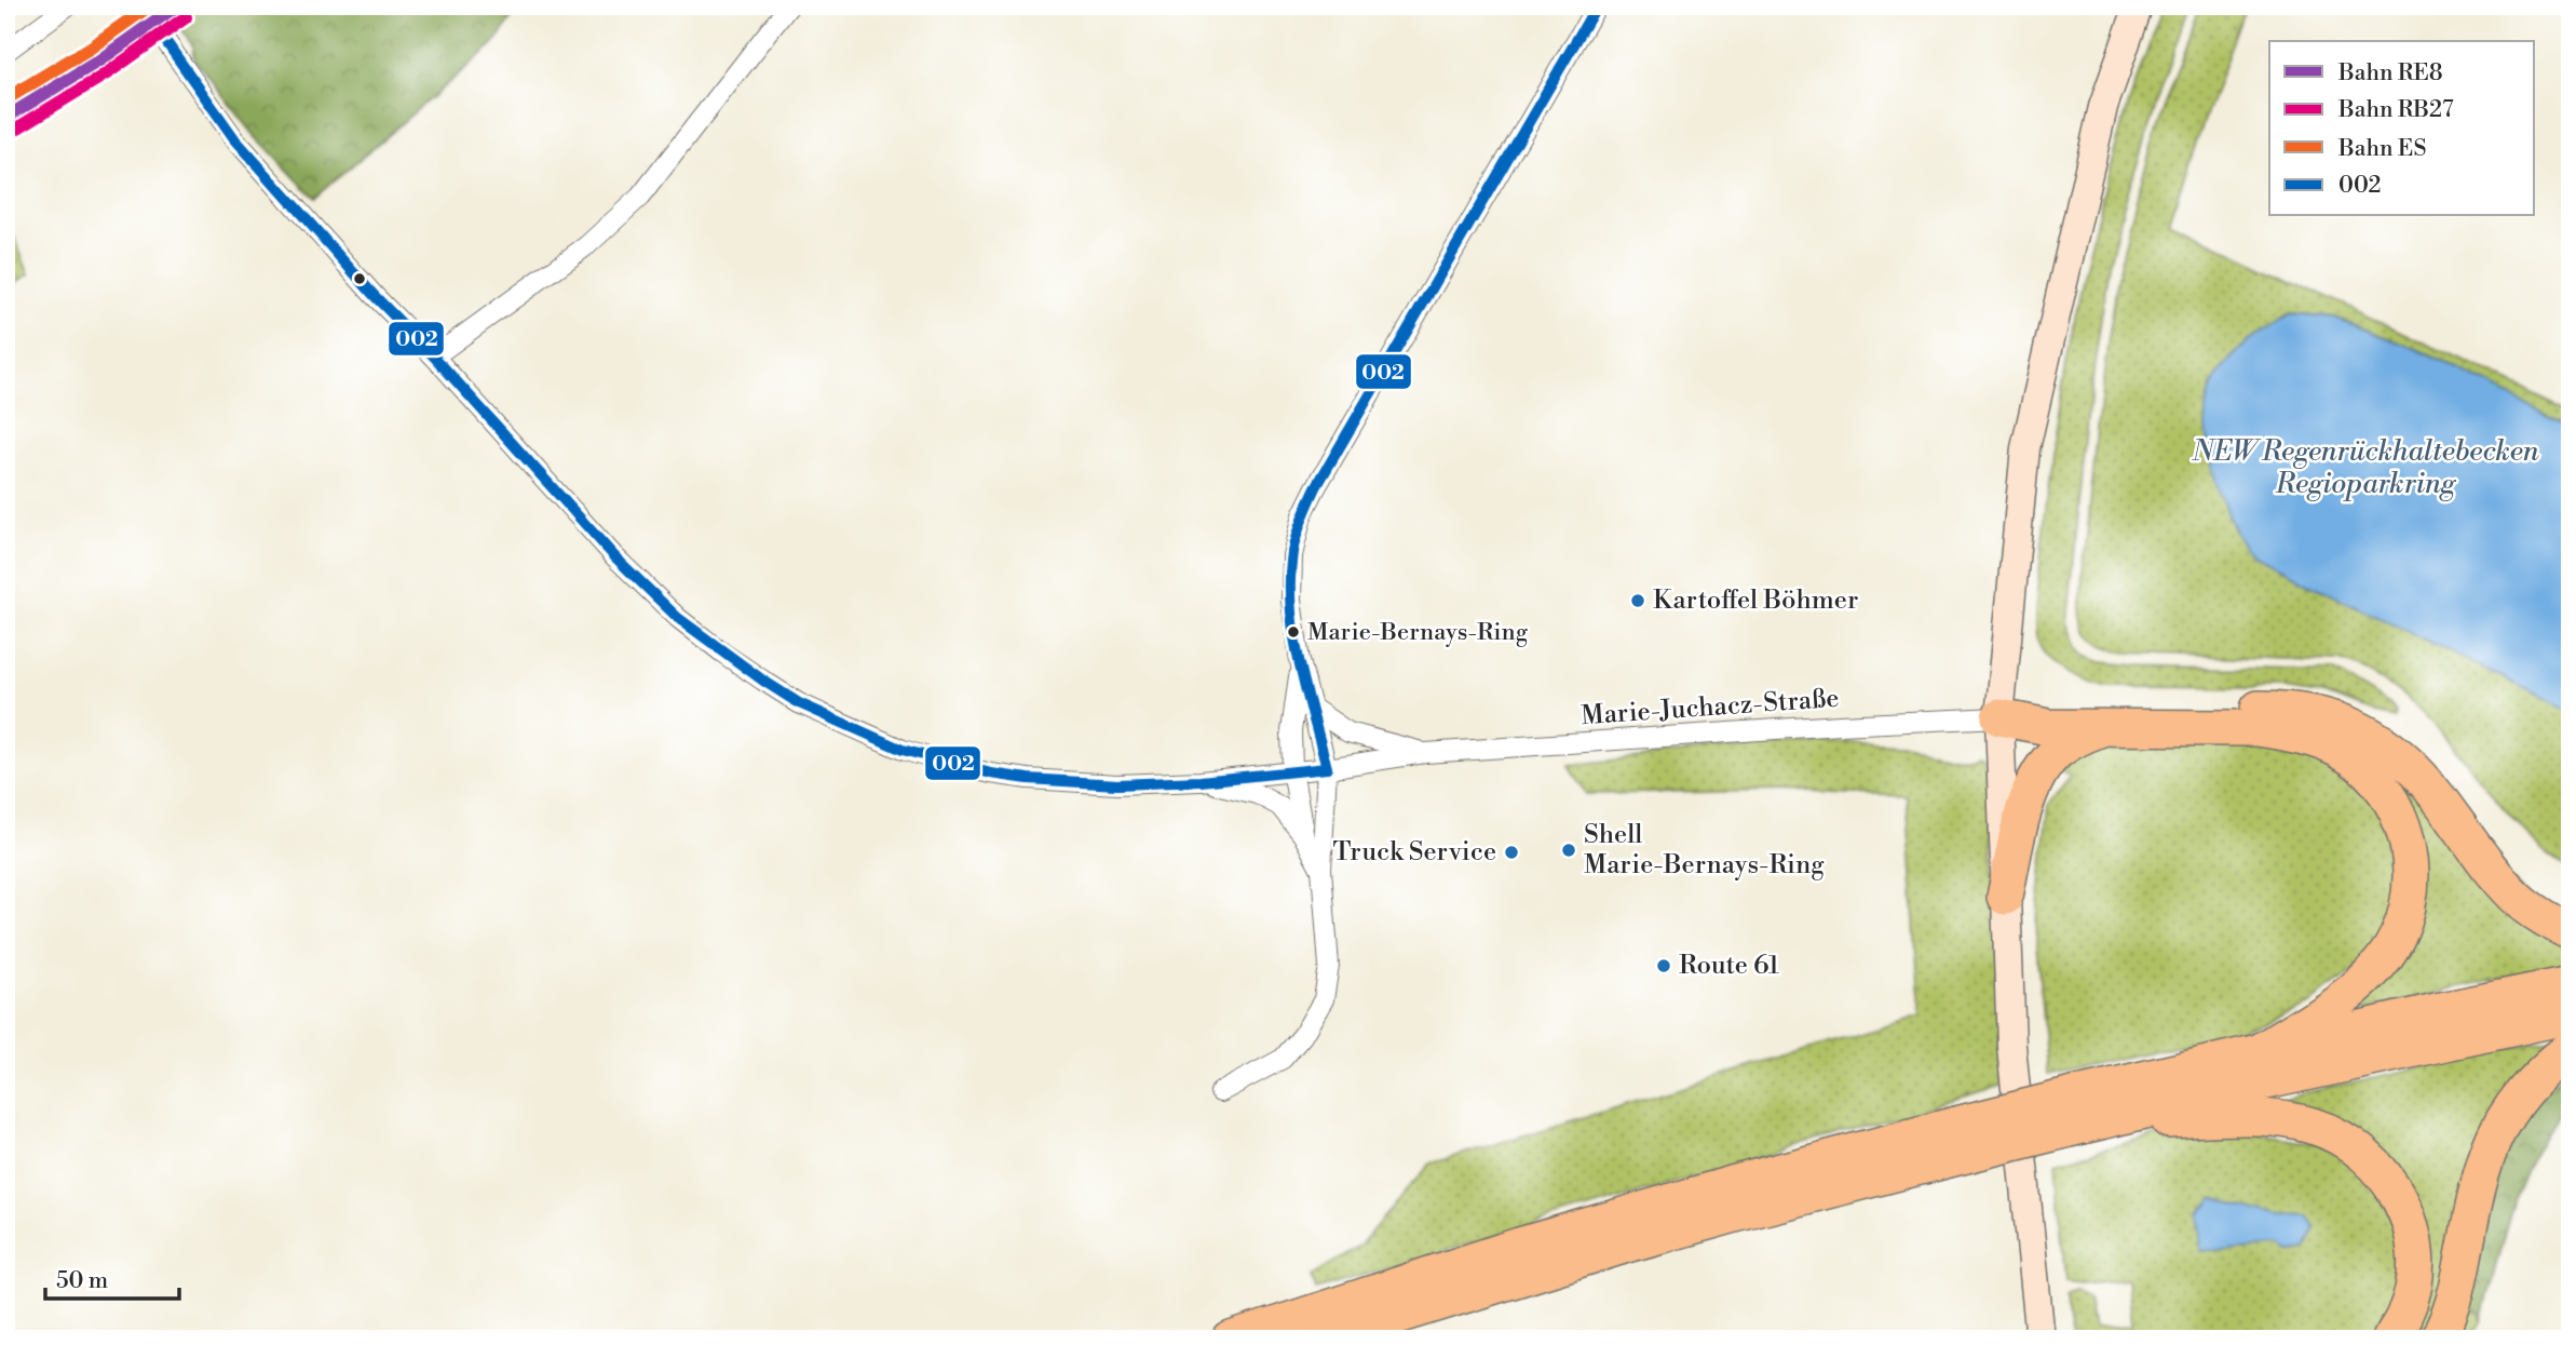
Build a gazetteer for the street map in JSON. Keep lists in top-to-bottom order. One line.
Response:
{"streets":{"street":["Marie-Juchacz-Straße"]},"water":["NEW Regenrückhaltebecken Regioparkring"],"places":["Kartoffel Böhmer","Marie-Bernays-Ring","Shell Marie-Bernays-Ring","Truck Service","Route 61"],"lines":["rail line RE8","rail line ES","transit line 002","rail line RB27"],"legend":["Bahn RE8","Bahn RB27","Bahn ES","002"],"scale_bar":"50 m"}
